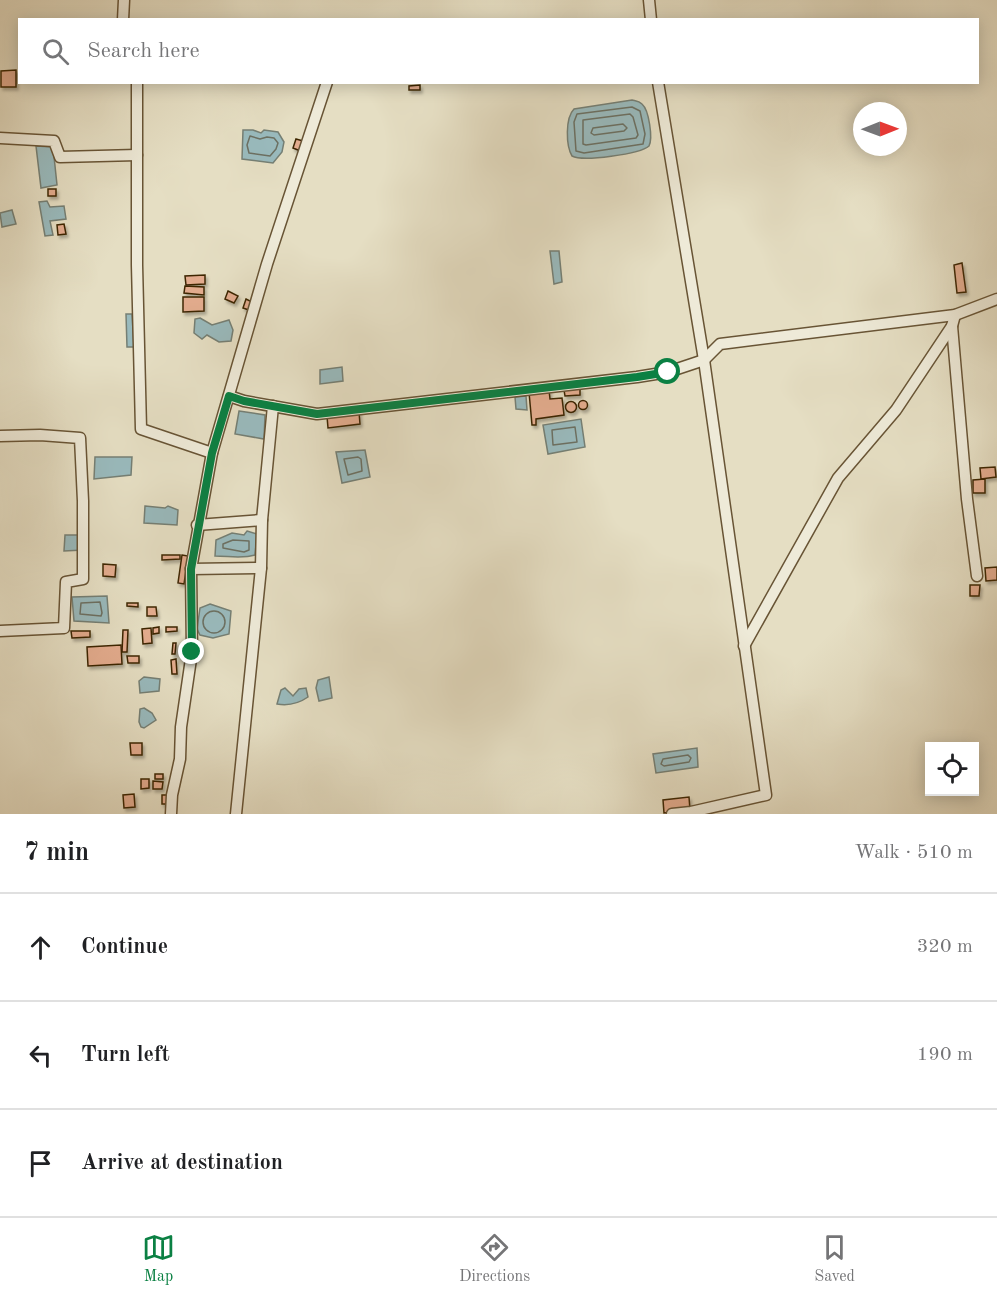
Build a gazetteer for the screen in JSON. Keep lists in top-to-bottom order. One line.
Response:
{"north":"right","page":{"search":"Search here","heading":["7 min","Walk · 510 m"],"list":[["Continue","320 m"],["Turn left","190 m"],"Arrive at destination"],"nav":["Map","Directions","Saved"]}}
